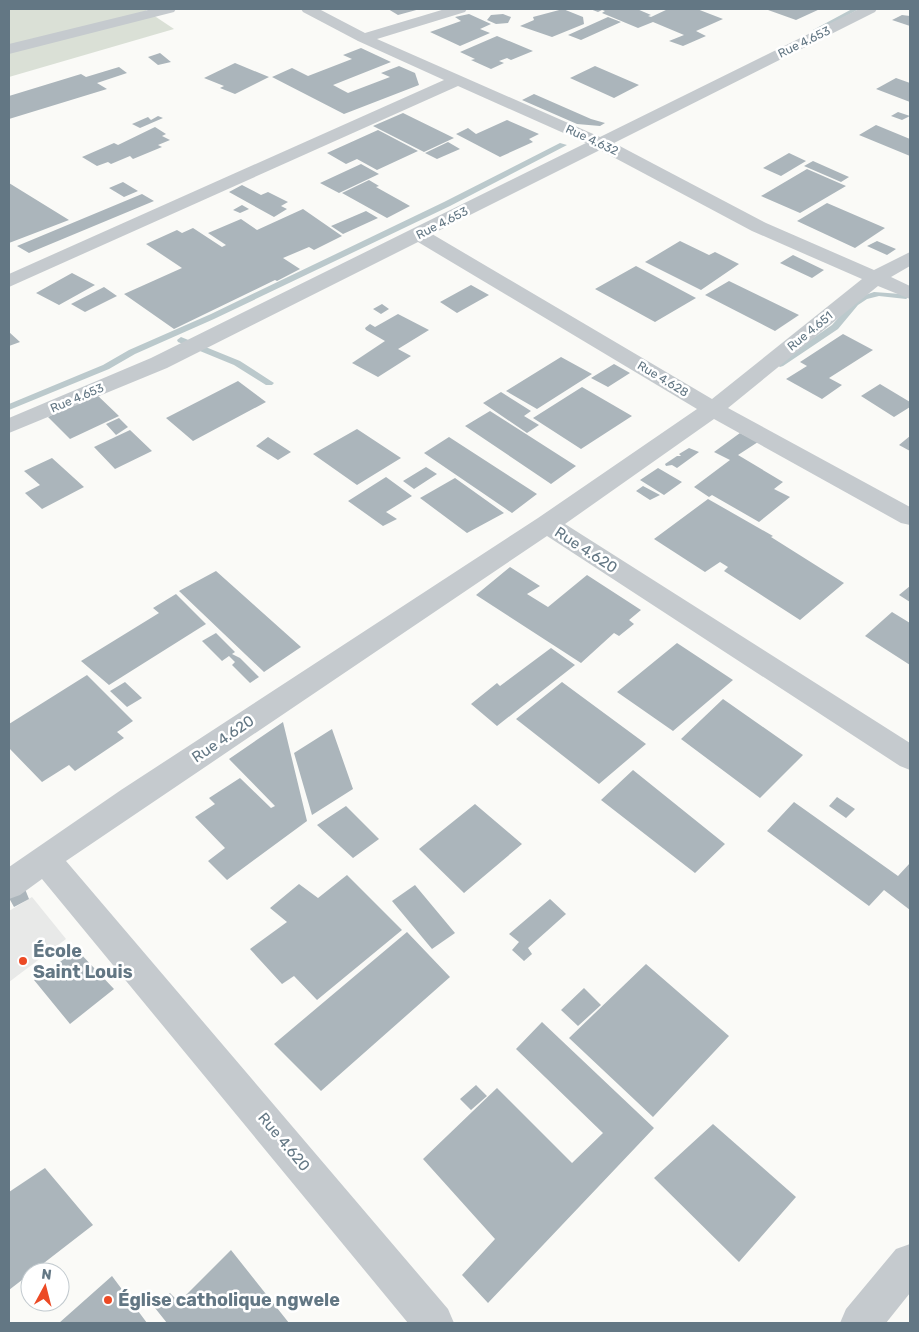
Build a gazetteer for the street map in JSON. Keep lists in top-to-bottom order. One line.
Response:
{"streets":{"street":["Rue 4.653","Rue 4.632","Rue 4.651","Rue 4.628","Rue 4.620"]},"crossings":[["Rue 4.653","Rue 4.632"],["Rue 4.653","Rue 4.628"],["Rue 4.632","Rue 4.651"],["Rue 4.651","Rue 4.628"],["Rue 4.651","Rue 4.620"]],"places":["École Saint Louis","Église catholique ngwele"],"north":"top"}
